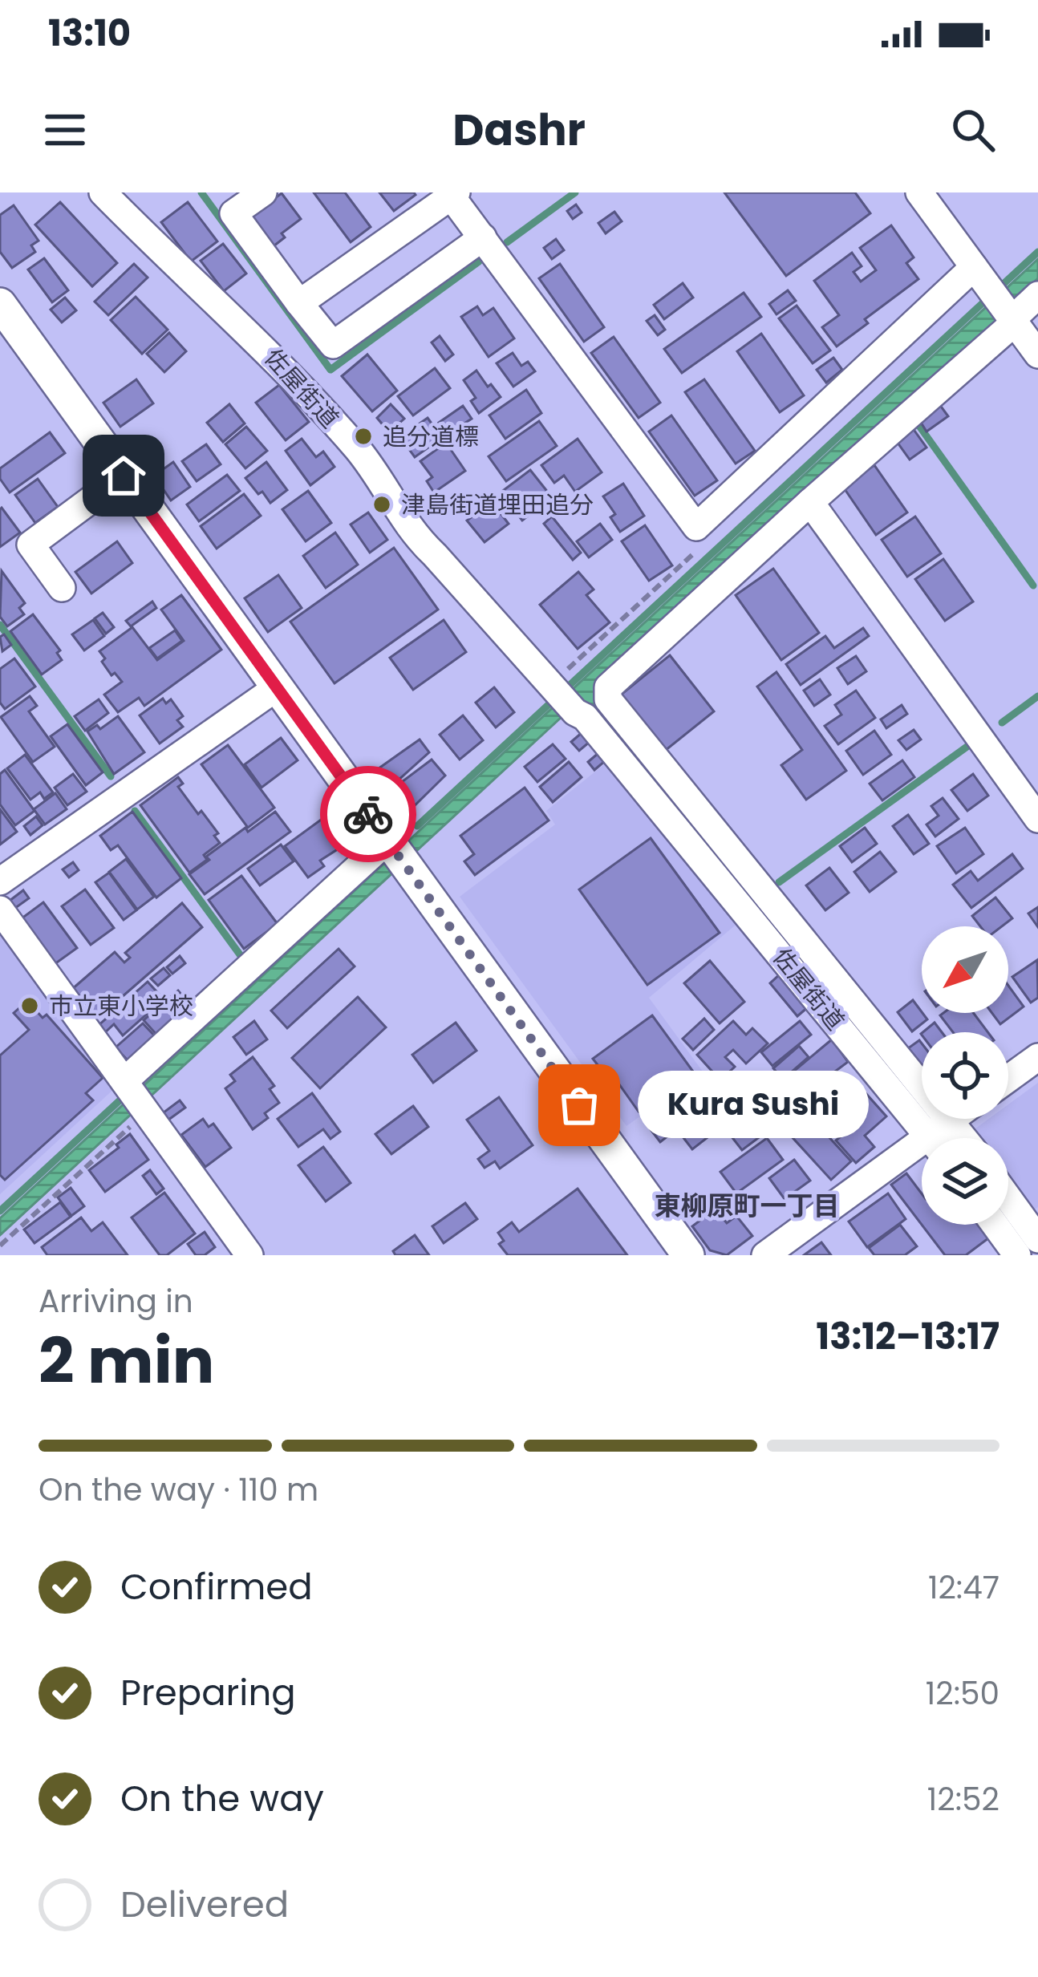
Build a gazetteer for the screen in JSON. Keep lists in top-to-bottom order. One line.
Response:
{"streets":{"street":["佐屋街道"]},"districts":["東柳原町一丁目"],"places":["追分道標","津島街道埋田追分","市立東小学校","Kura Sushi"],"north":"bottom left","page":{"status":"13:10","header":"Dashr","bubble":"Kura Sushi","heading":["2 min","Arriving in","13:12–13:17"],"bar":"On the way · 110 m","list":[["Confirmed","12:47"],["Preparing","12:50"],["On the way","12:52"],"Delivered"]}}
